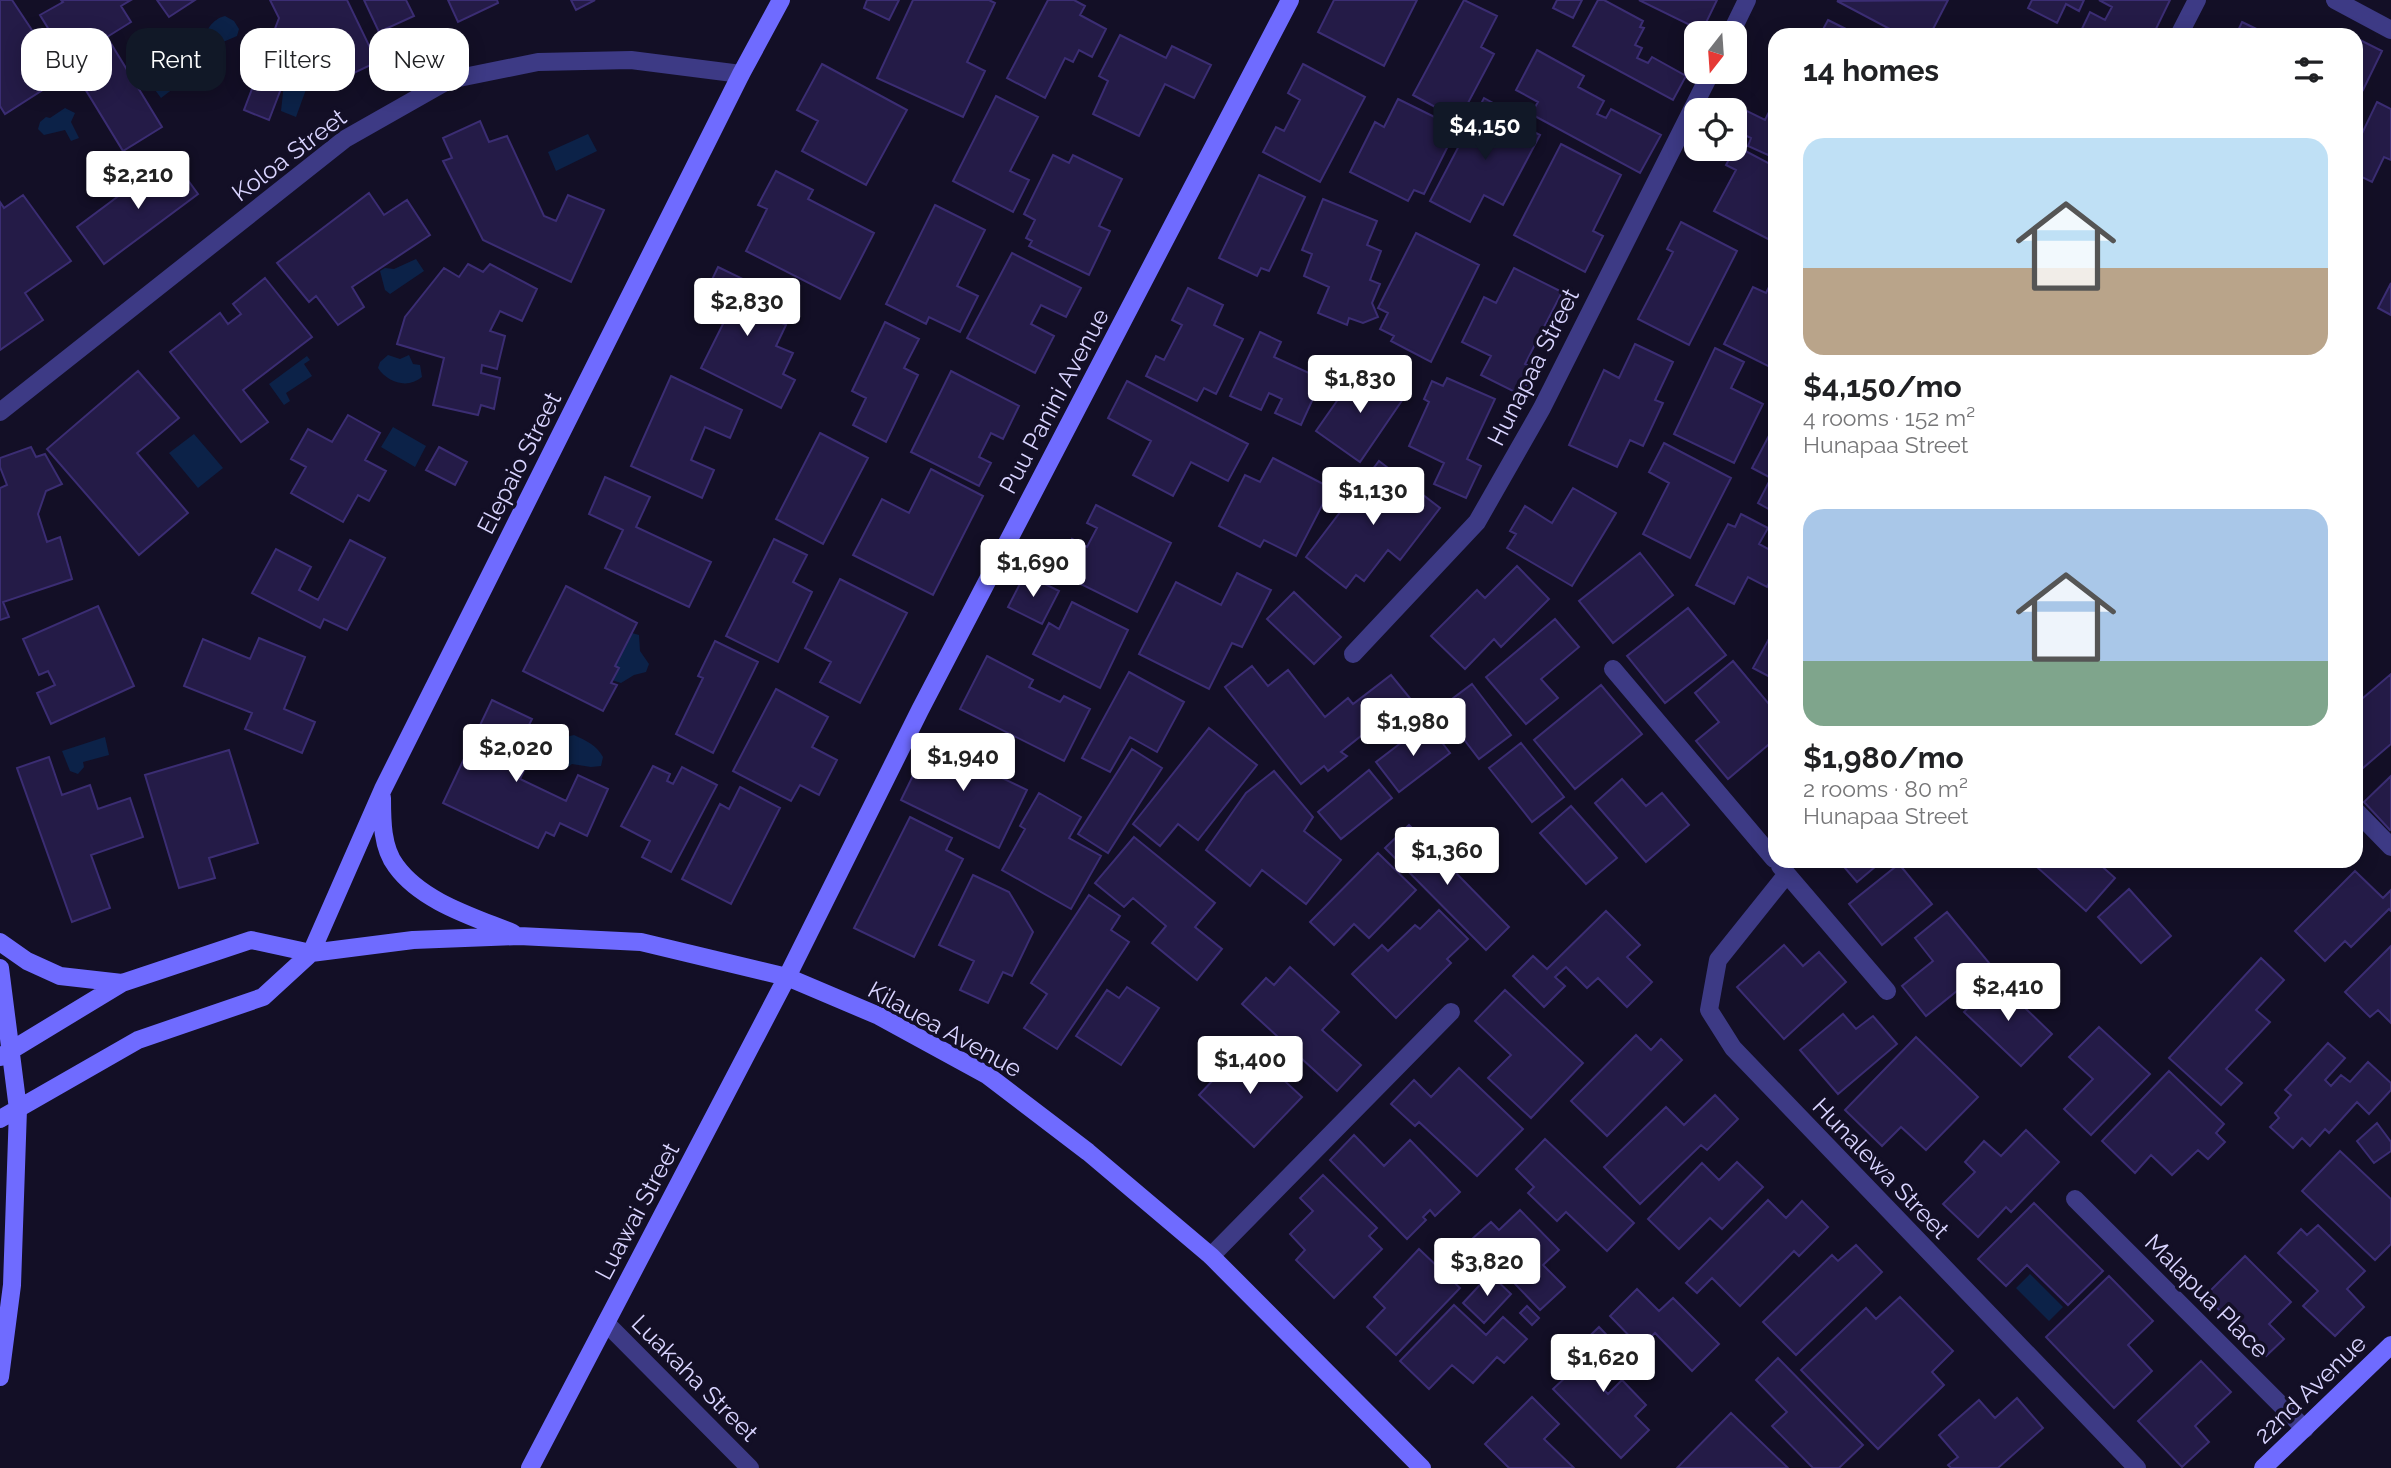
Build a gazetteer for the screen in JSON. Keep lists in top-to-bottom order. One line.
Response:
{"streets":{"street":["Koloa Street","Hunapaa Street","Puu Panini Avenue","Elepaio Street","Kilauea Avenue","Hunalewa Street","Luawai Street","Malapua Place","Luakaha Street","22nd Avenue"]},"crossings":[["Koloa Street","Elepaio Street"],["Puu Panini Avenue","Kilauea Avenue"],["Puu Panini Avenue","Luawai Street"],["Elepaio Street","Kilauea Avenue"],["Kilauea Avenue","Luawai Street"],["Luawai Street","Luakaha Street"],["Malapua Place","22nd Avenue"]],"north":"bottom","page":{"chip":["Buy","Rent","Filters","New"],"heading":"14 homes","price":["$4,150","$2,210","$2,830","$1,830","$1,130","$1,690","$1,980","$2,020","$1,940","$1,360","$2,410","$1,400","$3,820","$1,620"],"list":[{"name":"$4,150/mo","note":"4 rooms · 152 m² · Hunapaa Street"},{"name":"$1,980/mo","note":"2 rooms · 80 m² · Hunapaa Street"}]}}
